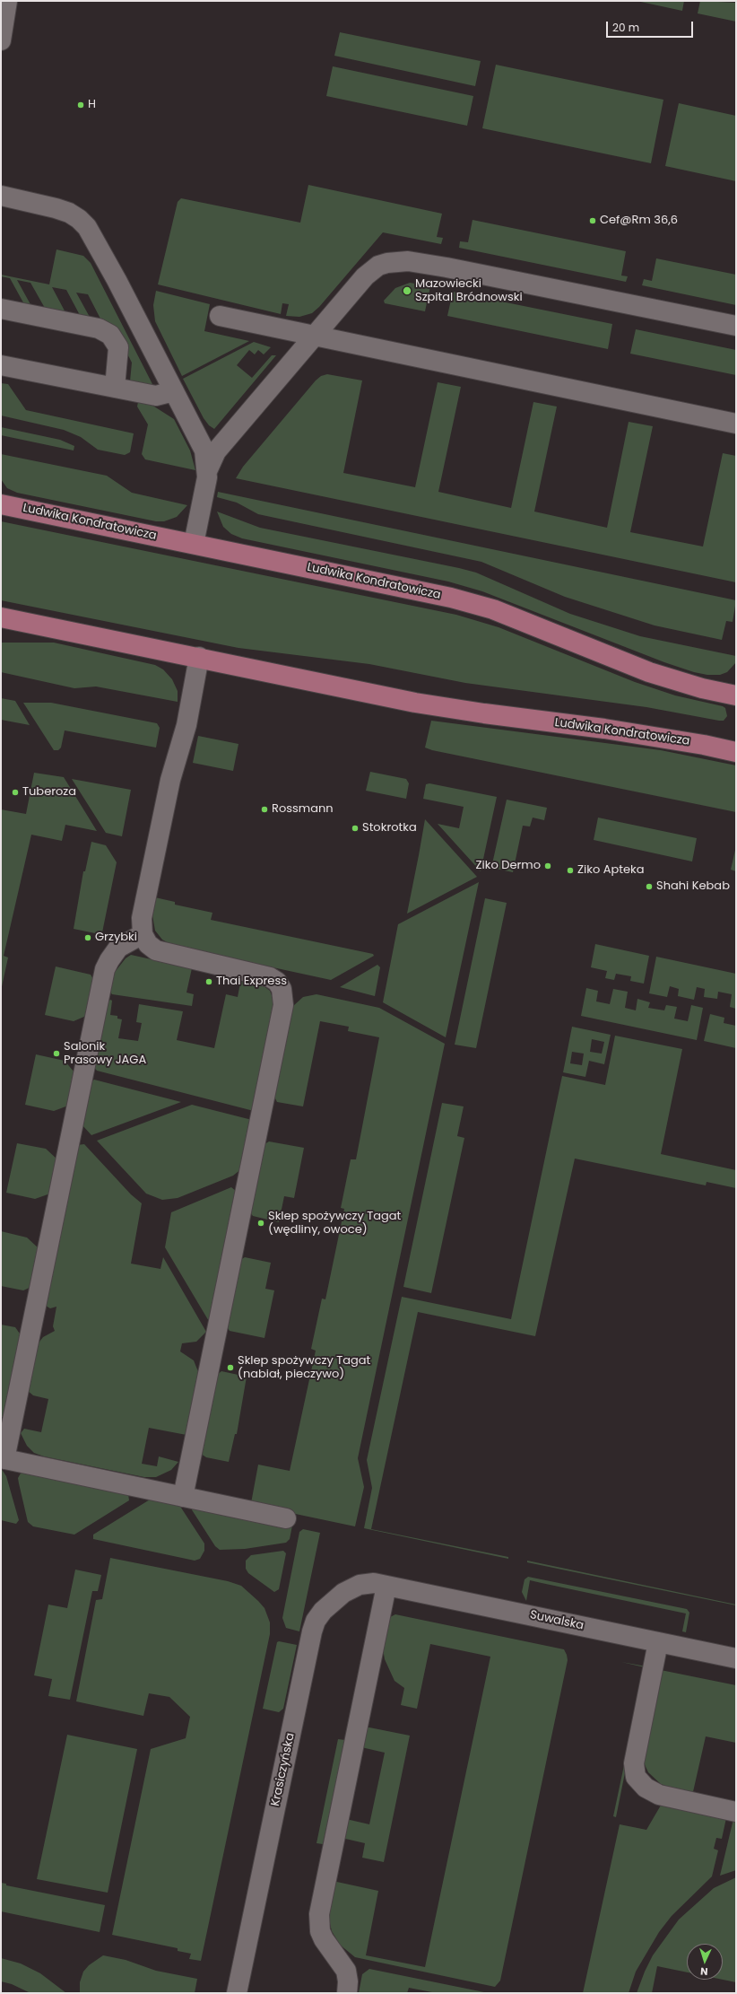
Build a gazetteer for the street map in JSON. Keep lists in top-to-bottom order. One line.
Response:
{"streets":{"main road":["Ludwika Kondratowicza"],"street":["Suwalska","Krasiczyńska"]},"crossings":[["Suwalska","Krasiczyńska"]],"places":["H","Cef@Rm 36,6","Mazowiecki Szpital Bródnowski","Tuberoza","Rossmann","Stokrotka","Ziko Dermo","Ziko Apteka","Shahi Kebab","Grzybki","Thai Express","Salonik Prasowy JAGA","Sklep spożywczy Tagat (wędliny, owoce)","Sklep spożywczy Tagat (nabiał, pieczywo)"],"scale_bar":"20 m","north":"bottom"}
